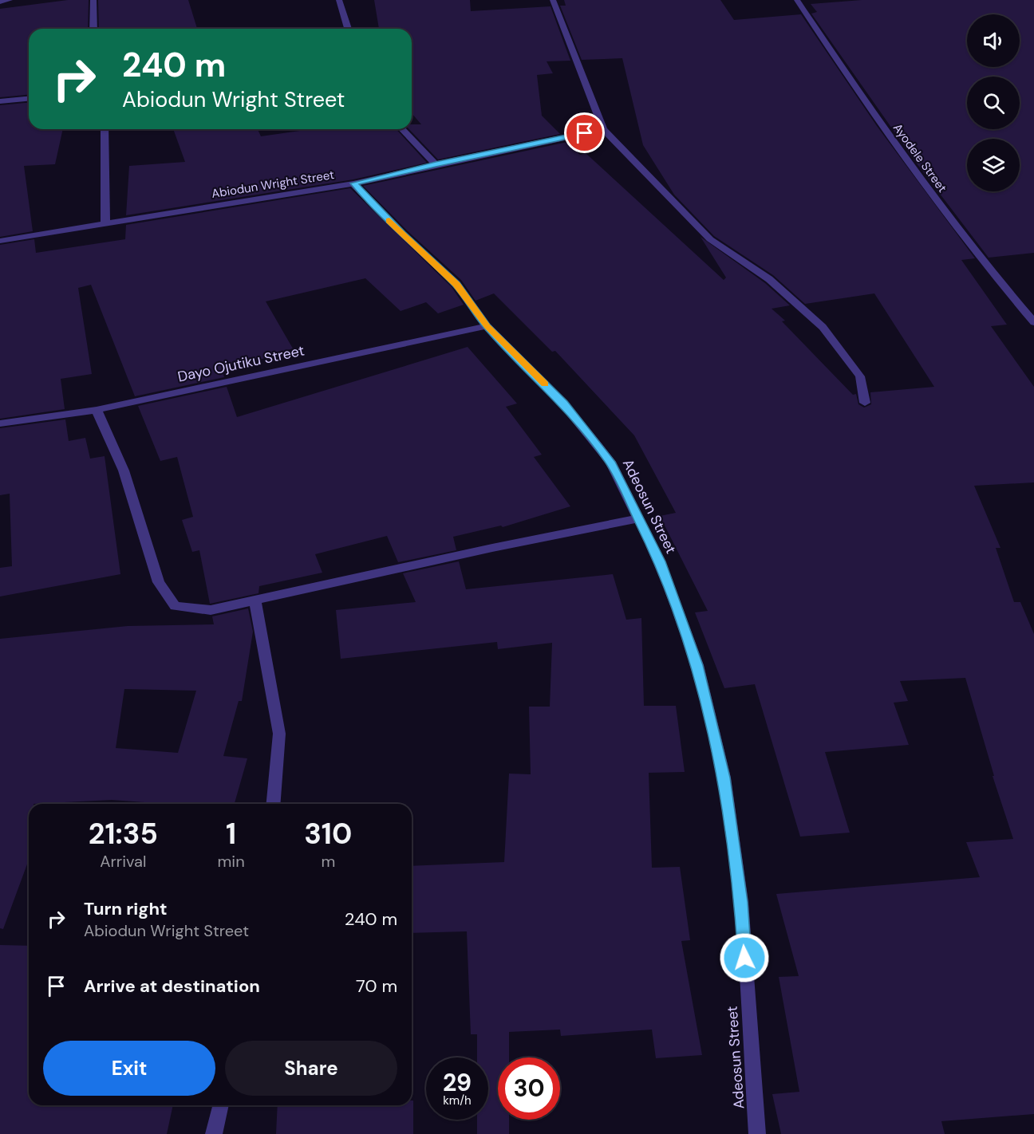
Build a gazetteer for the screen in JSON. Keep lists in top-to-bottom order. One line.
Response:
{"streets":{"street":["Ayodele Street","Abiodun Wright Street","Dayo Ojutiku Street","Adeosun Street"]},"crossings":[["Abiodun Wright Street","Adeosun Street"],["Dayo Ojutiku Street","Adeosun Street"]],"page":{"turn":["240 m","Abiodun Wright Street"],"eta":["21:35","Arrival","1","min","310","m"],"list":[{"name":"Turn right","note":"Abiodun Wright Street","value":"240 m"},{"name":"Arrive at destination","value":"70 m"}],"buttons":["Exit","Share"],"speed":"29 km/h","limit":"30"}}
